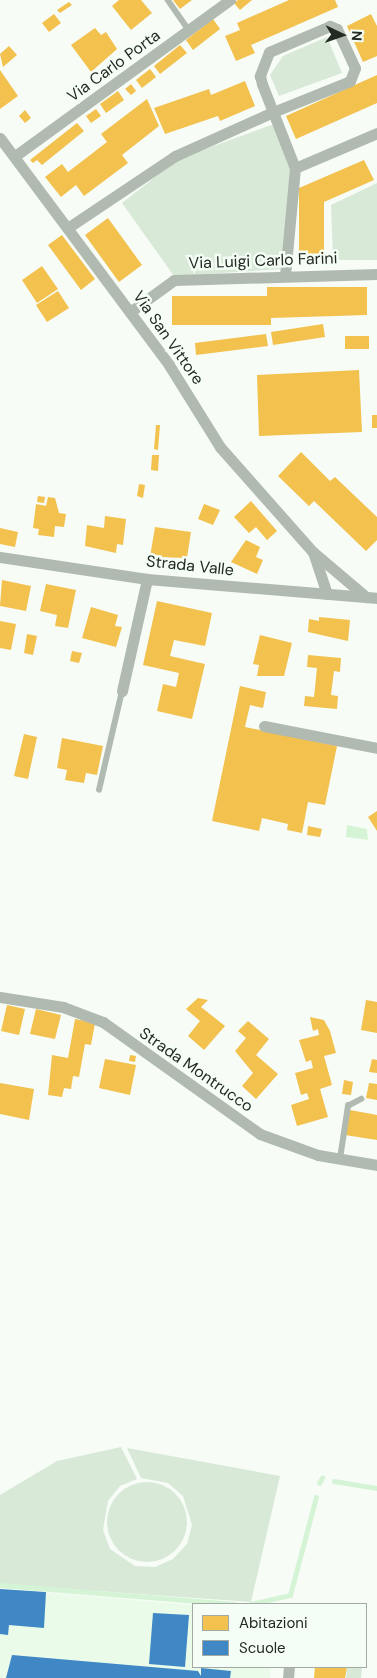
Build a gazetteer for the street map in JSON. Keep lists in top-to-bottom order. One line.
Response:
{"streets":{"street":["Via Carlo Porta","Via Luigi Carlo Farini","Via San Vittore","Strada Valle","Strada Montrucco"]},"crossings":[["Via Carlo Porta","Via San Vittore"],["Via Luigi Carlo Farini","Via San Vittore"],["Via San Vittore","Strada Valle"]],"legend":["Abitazioni","Scuole"],"north":"right"}
